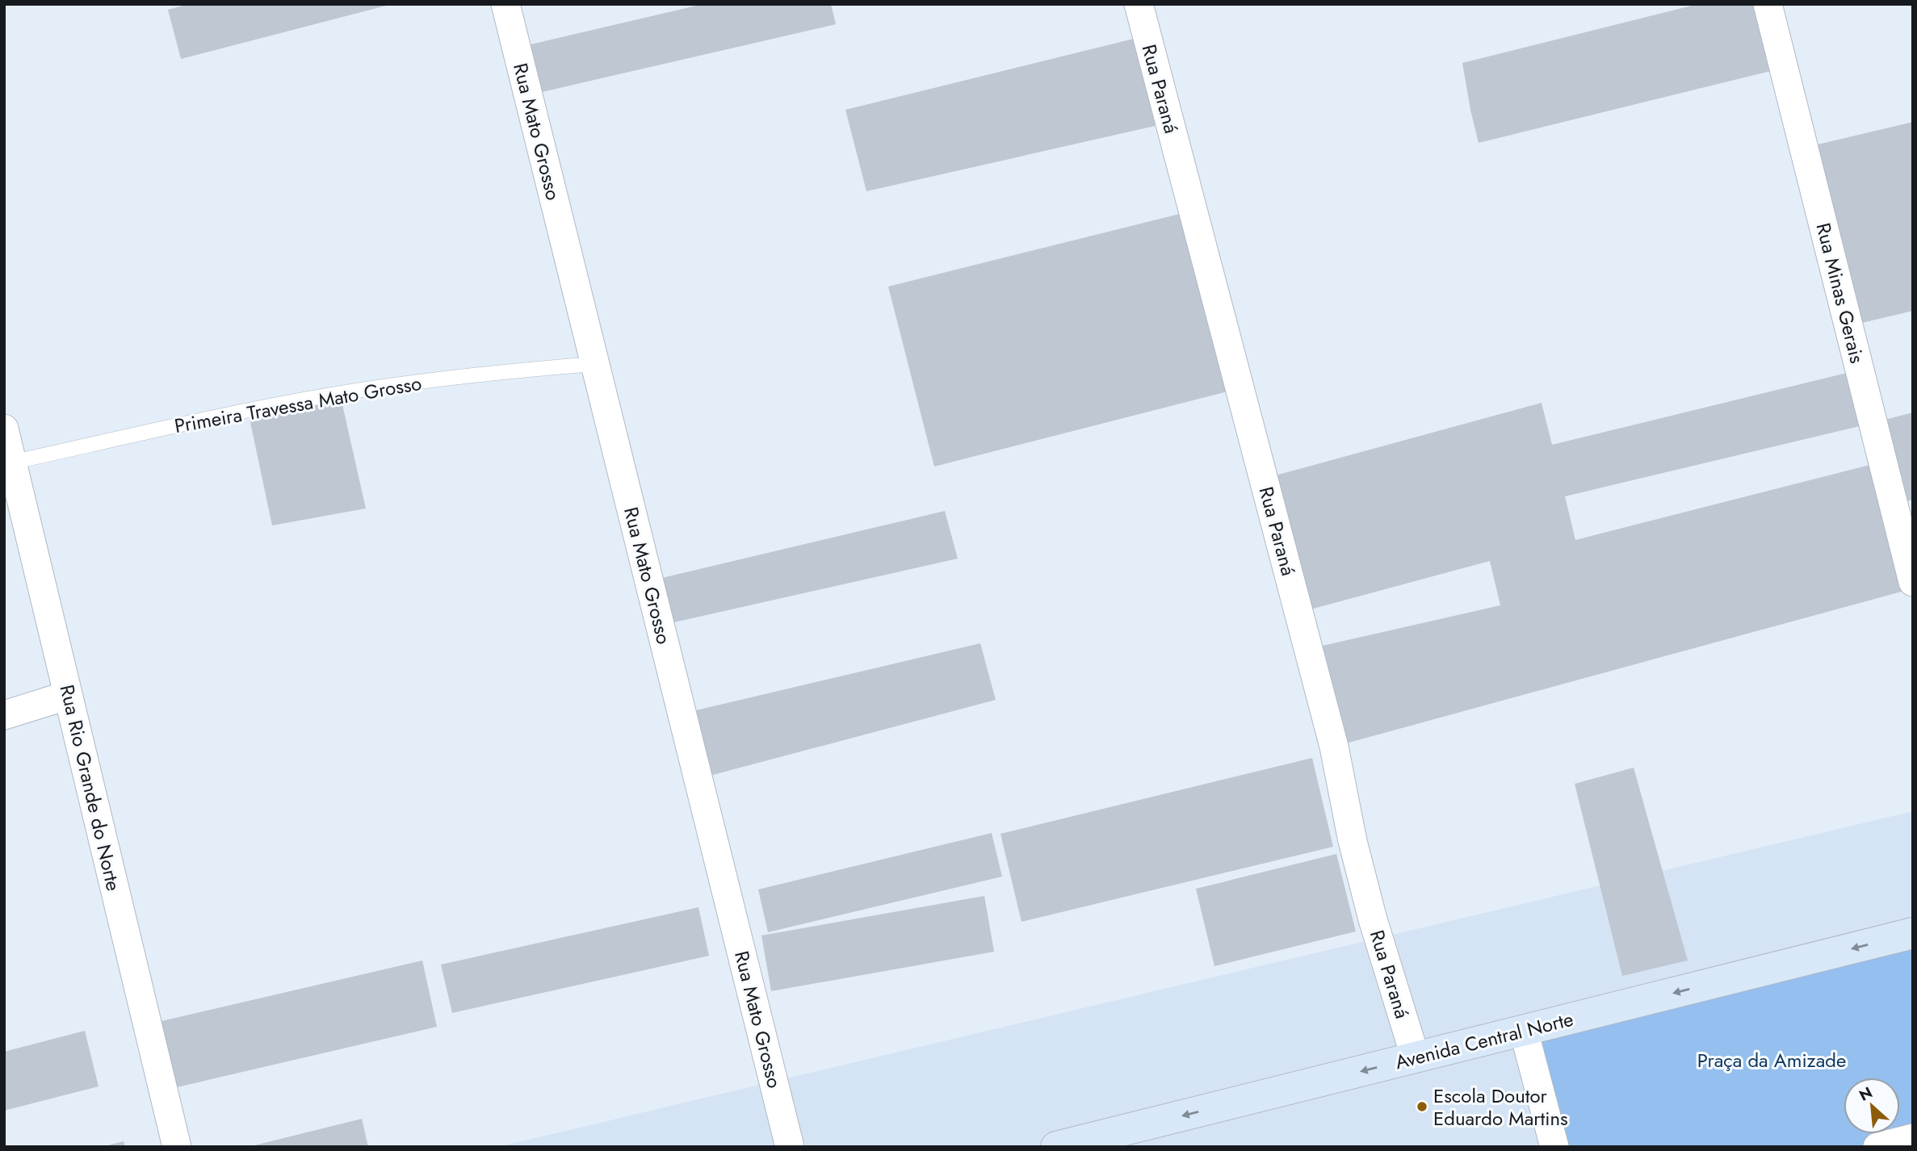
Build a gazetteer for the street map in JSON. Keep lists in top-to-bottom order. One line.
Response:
{"streets":{"main road":["Avenida Central Norte"],"street":["Rua Paraná","Rua Mato Grosso","Rua Minas Gerais","Rua Rio Grande do Norte"],"lane":["Primeira Travessa Mato Grosso"]},"crossings":[["Rua Paraná","Avenida Central Norte"],["Rua Mato Grosso","Primeira Travessa Mato Grosso"],["Primeira Travessa Mato Grosso","Rua Rio Grande do Norte"]],"one_way":["Avenida Central Norte"],"parks":["Praça da Amizade"],"places":["Escola Doutor Eduardo Martins"],"north":"top left"}
